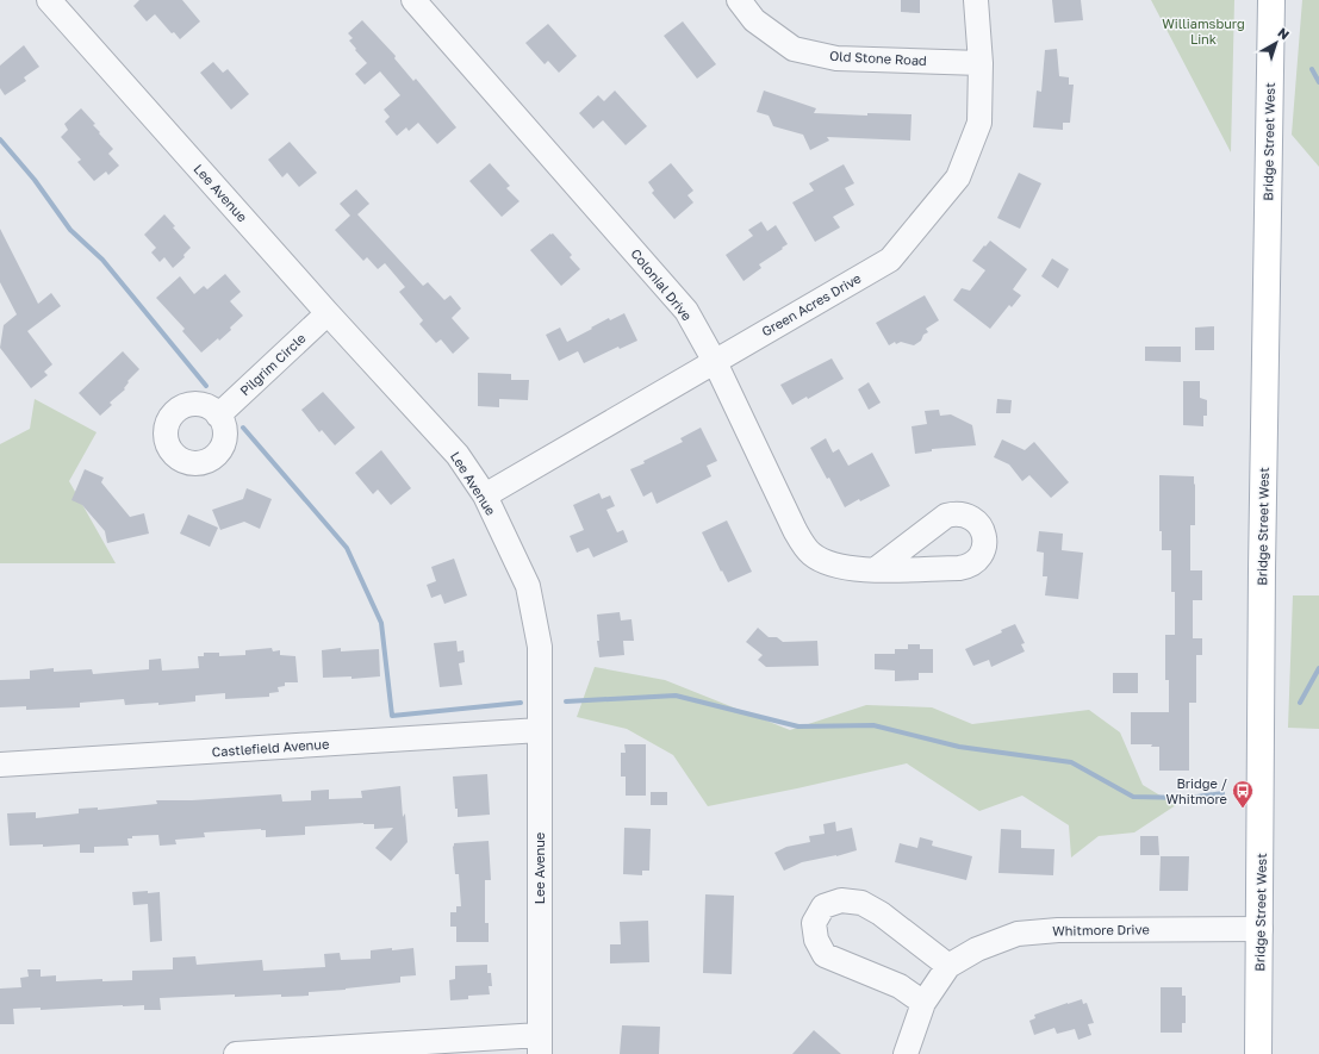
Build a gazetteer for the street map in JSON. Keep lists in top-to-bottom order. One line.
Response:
{"streets":{"main road":["Bridge Street West"],"street":["Old Stone Road","Lee Avenue","Colonial Drive","Green Acres Drive","Pilgrim Circle","Castlefield Avenue","Whitmore Drive"]},"crossings":[["Old Stone Road","Green Acres Drive"],["Bridge Street West","Whitmore Drive"],["Lee Avenue","Green Acres Drive"],["Lee Avenue","Pilgrim Circle"],["Lee Avenue","Castlefield Avenue"],["Colonial Drive","Green Acres Drive"]],"parks":["Williamsburg Link"],"places":{"bus stop":["Bridge / Whitmore"]},"north":"top right"}
